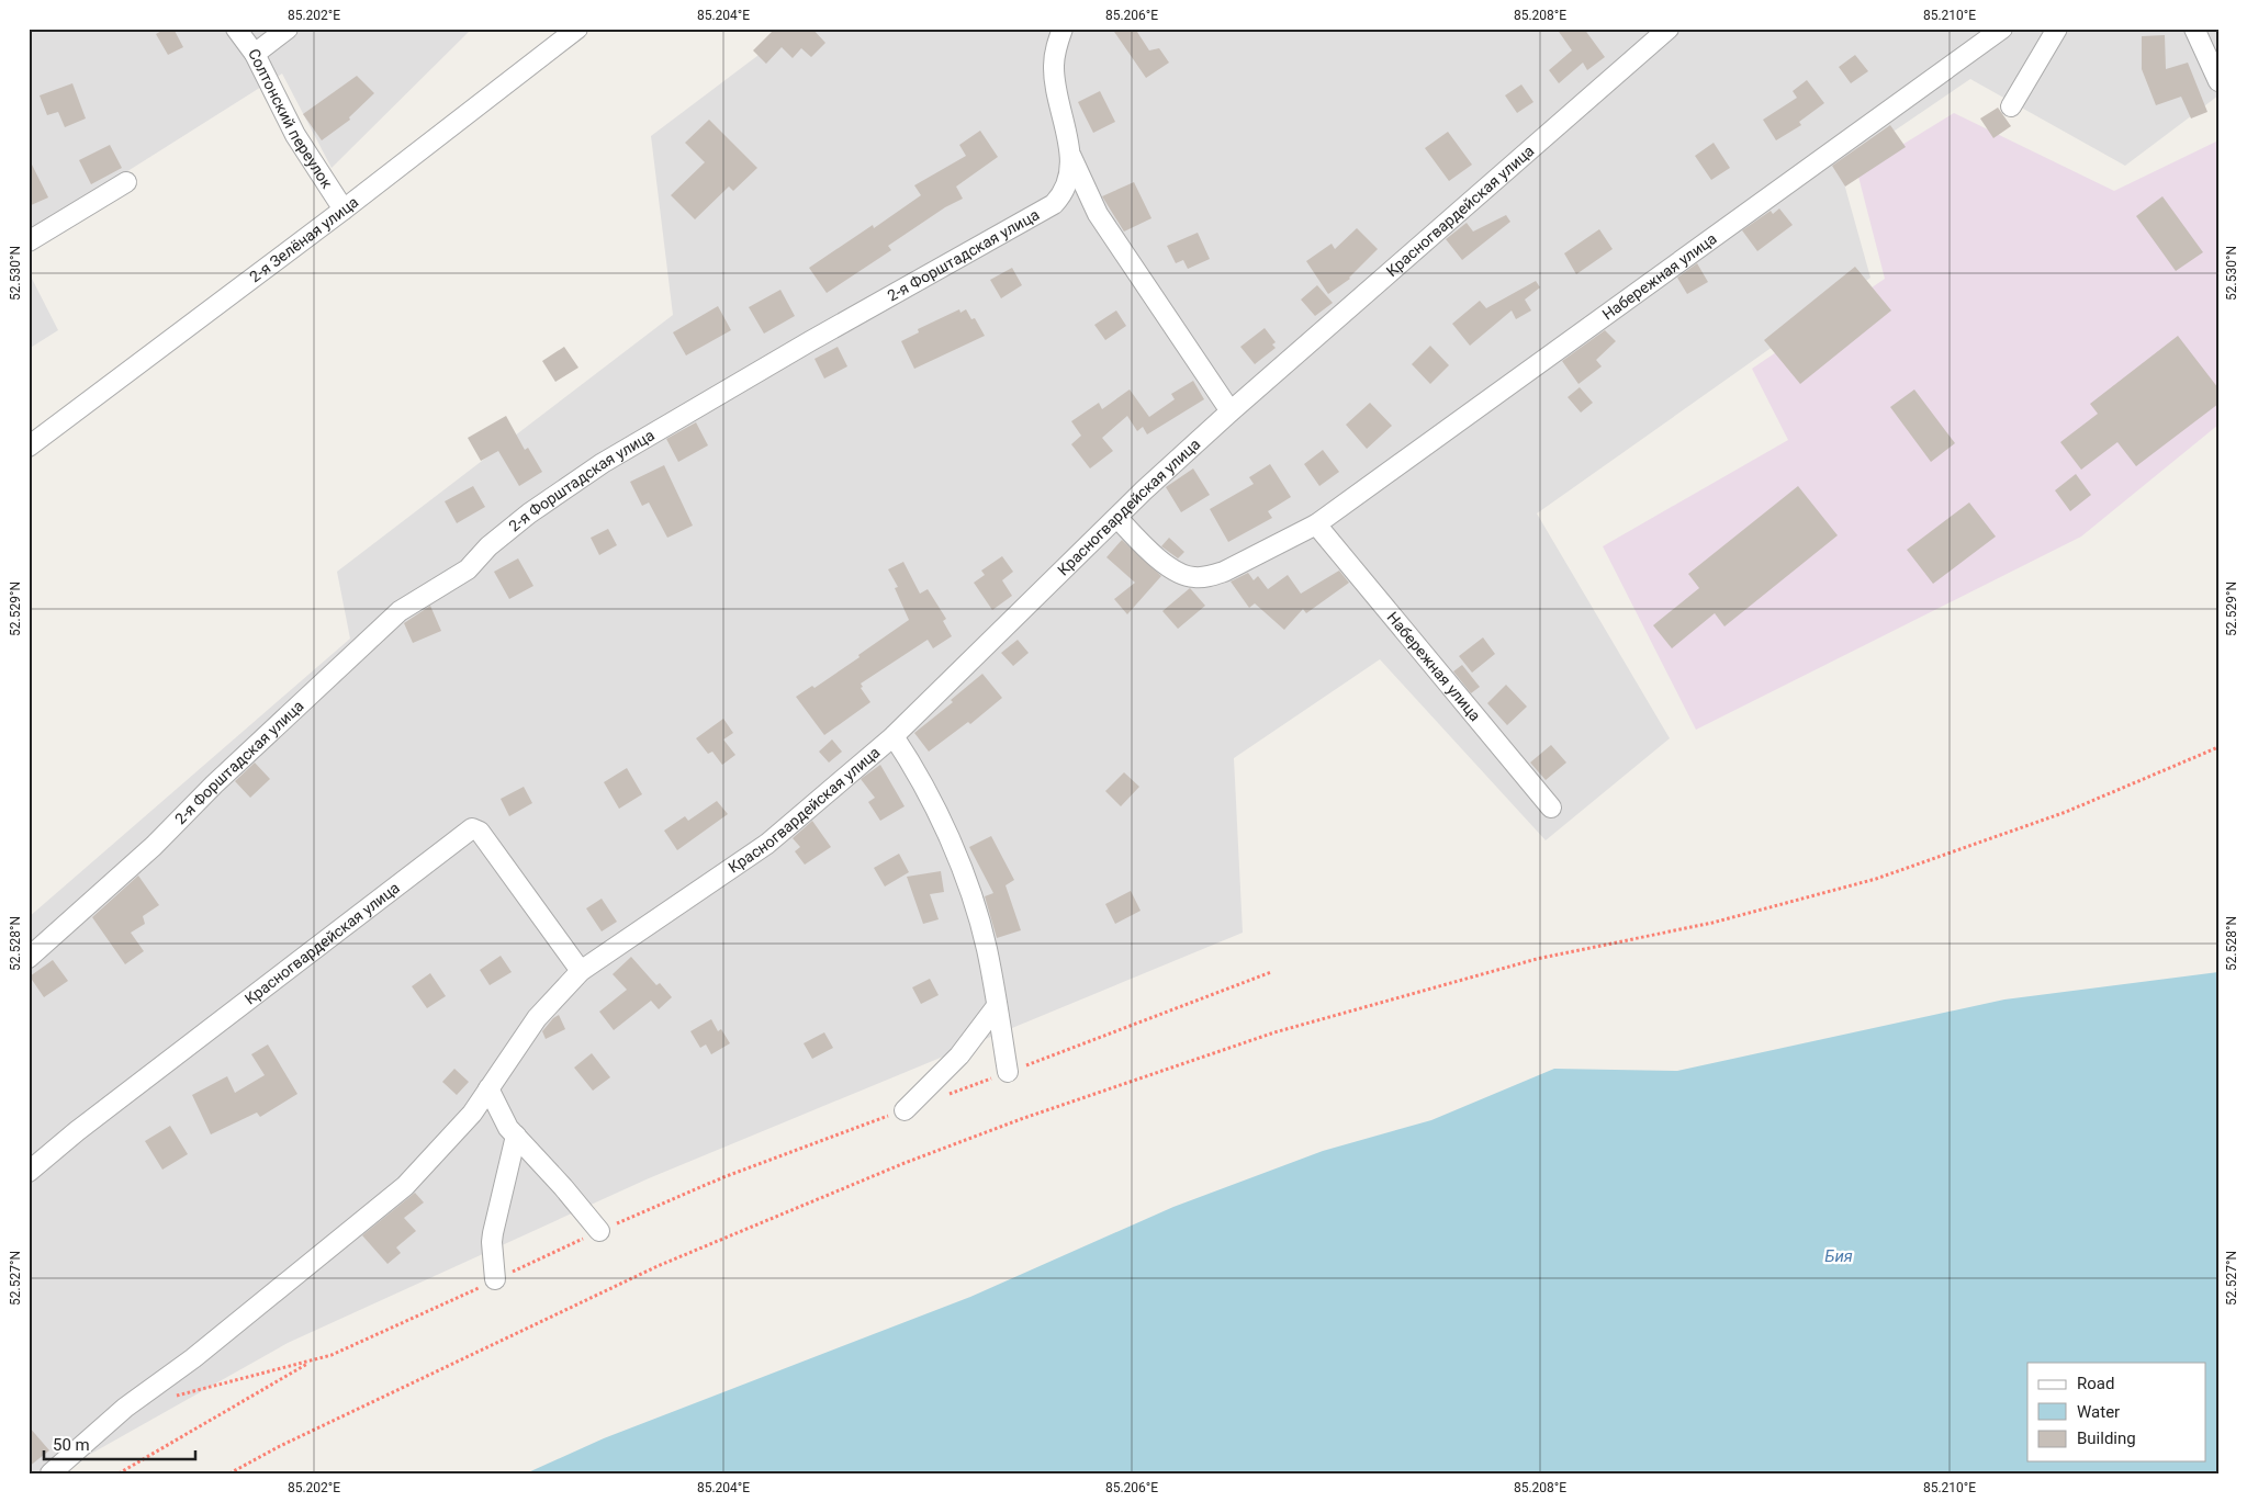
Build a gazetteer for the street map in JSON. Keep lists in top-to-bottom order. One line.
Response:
{"streets":{"street":["Солтонский переулок","Красногвардейская улица","2-я Зелёная улица","2-я Форштадская улица","Набережная улица"]},"crossings":[["Солтонский переулок","2-я Зелёная улица"],["Красногвардейская улица","Набережная улица"]],"water":["Бия"],"legend":["Road","Water","Building"],"scale_bar":"50 m","coordinates":["85.202°E","85.204°E","85.206°E","85.208°E","85.210°E","52.530°N","52.529°N","52.528°N","52.527°N"]}
